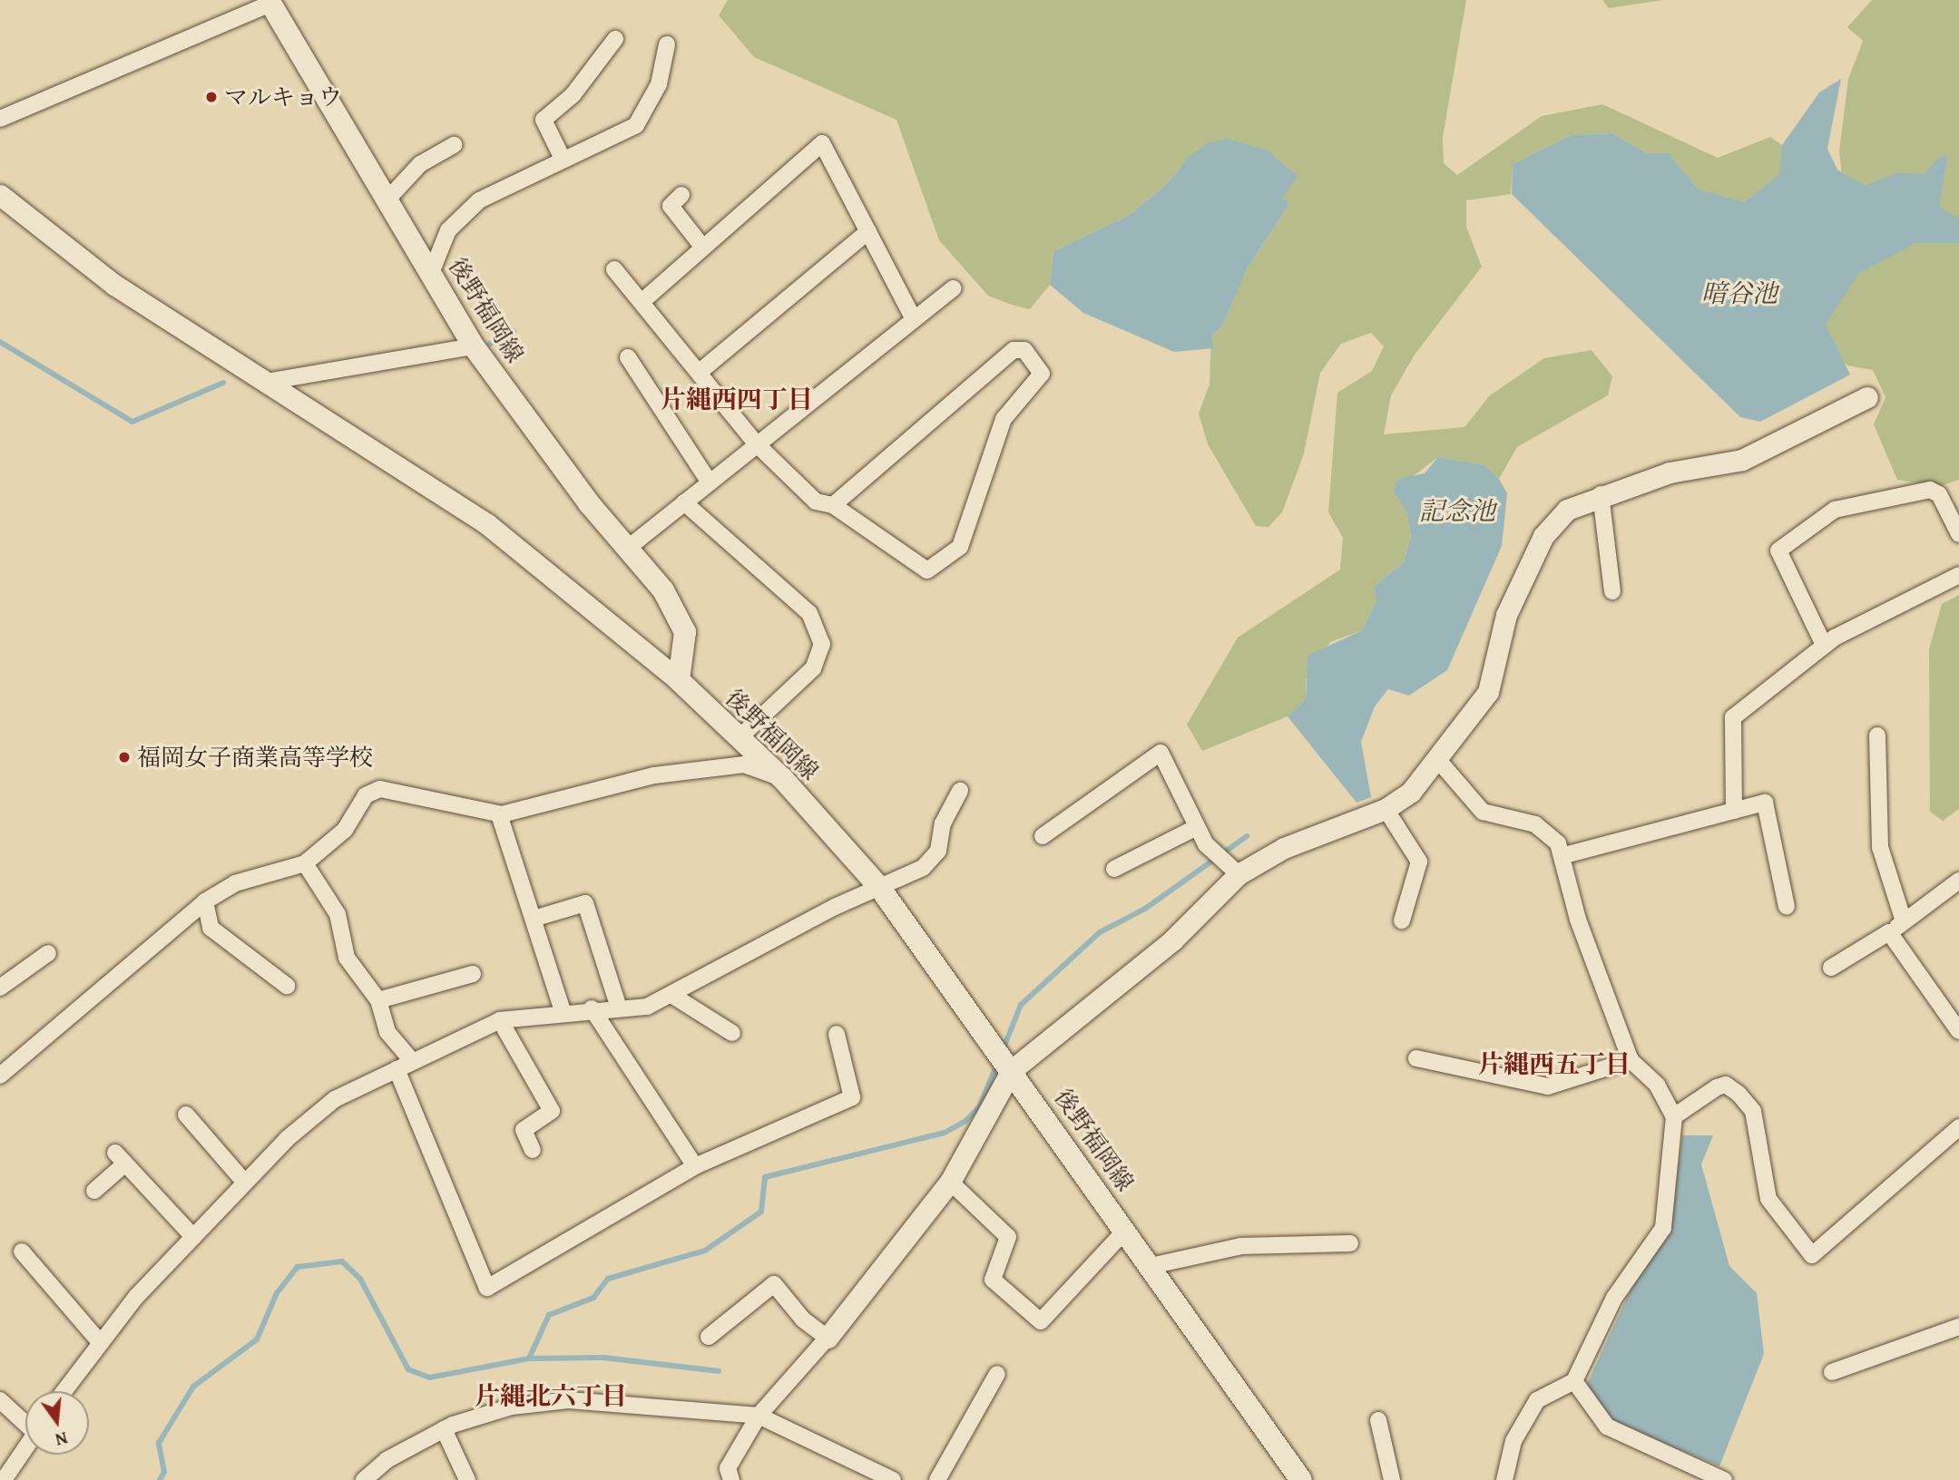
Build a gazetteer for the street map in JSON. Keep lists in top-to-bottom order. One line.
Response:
{"streets":{"main road":["後野福岡線"]},"districts":["片縄西四丁目","片縄西五丁目","片縄北六丁目"],"water":["暗谷池","記念池"],"places":["マルキョウ","福岡女子商業高等学校"],"north":"bottom"}
